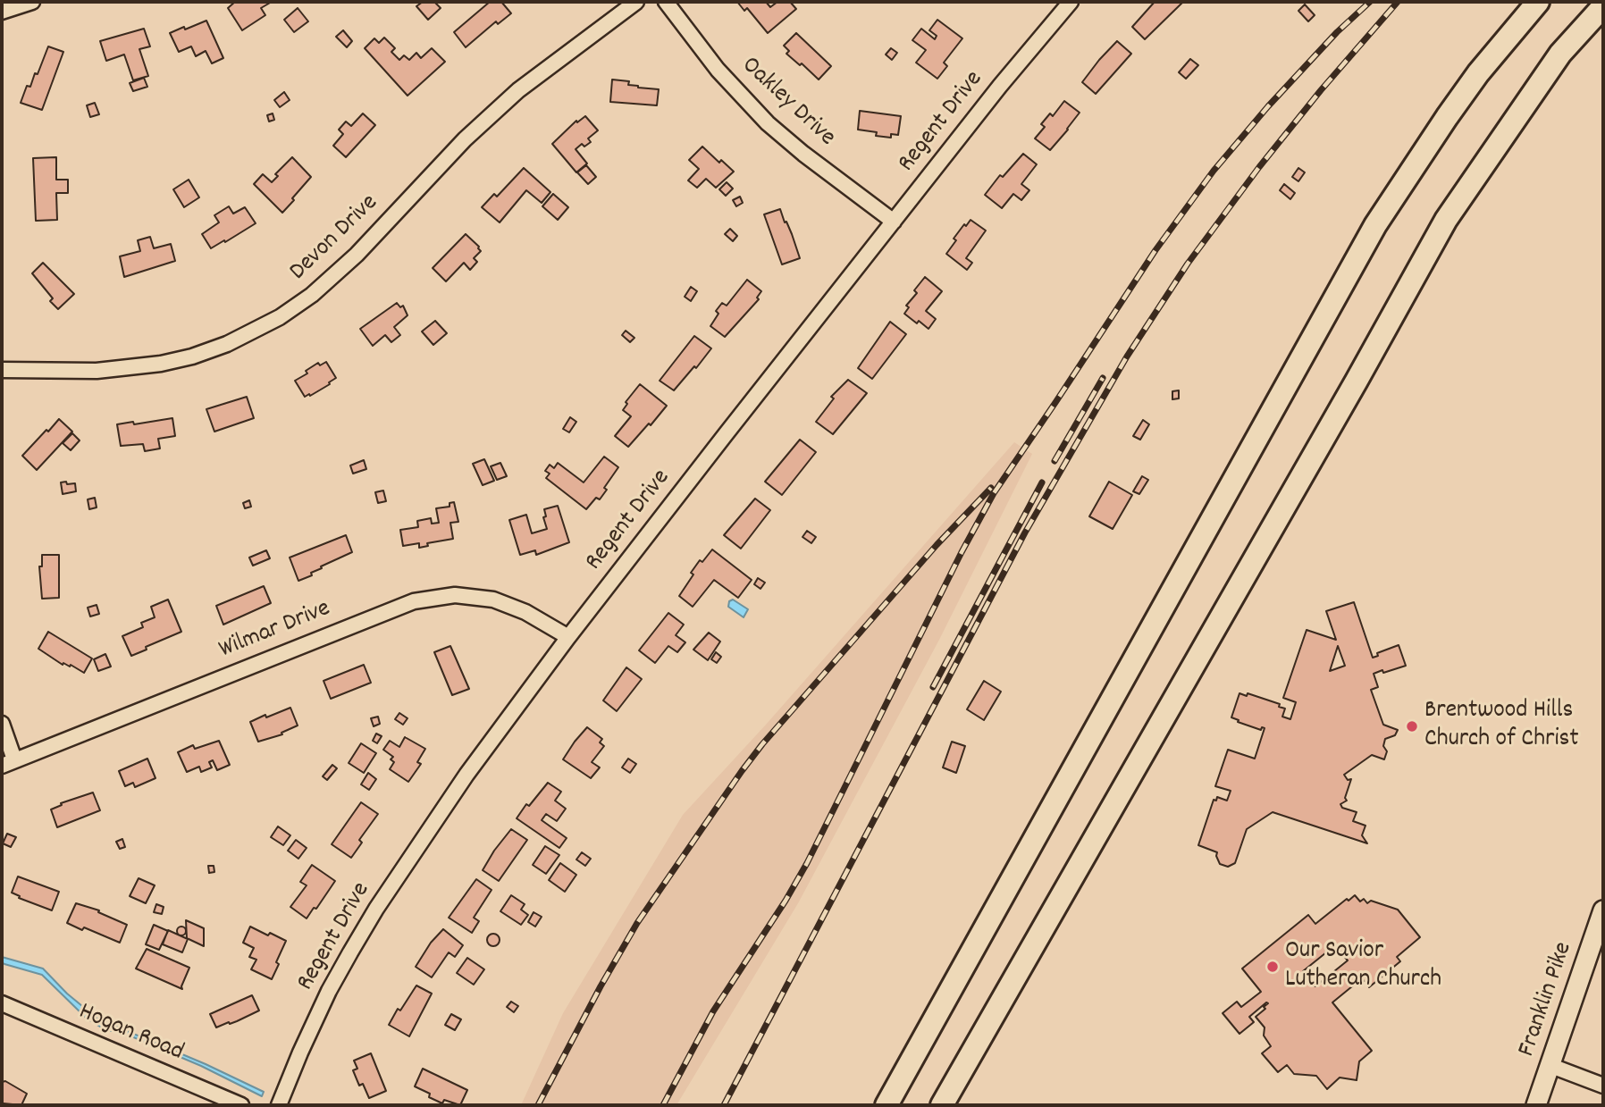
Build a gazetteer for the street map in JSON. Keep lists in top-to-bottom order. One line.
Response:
{"streets":{"main road":["Franklin Pike"],"street":["Oakley Drive","Regent Drive","Devon Drive","Wilmar Drive","Hogan Road"]},"crossings":[["Oakley Drive","Regent Drive"],["Regent Drive","Wilmar Drive"]],"places":["Brentwood Hills Church of Christ","Our Savior Lutheran Church"]}
